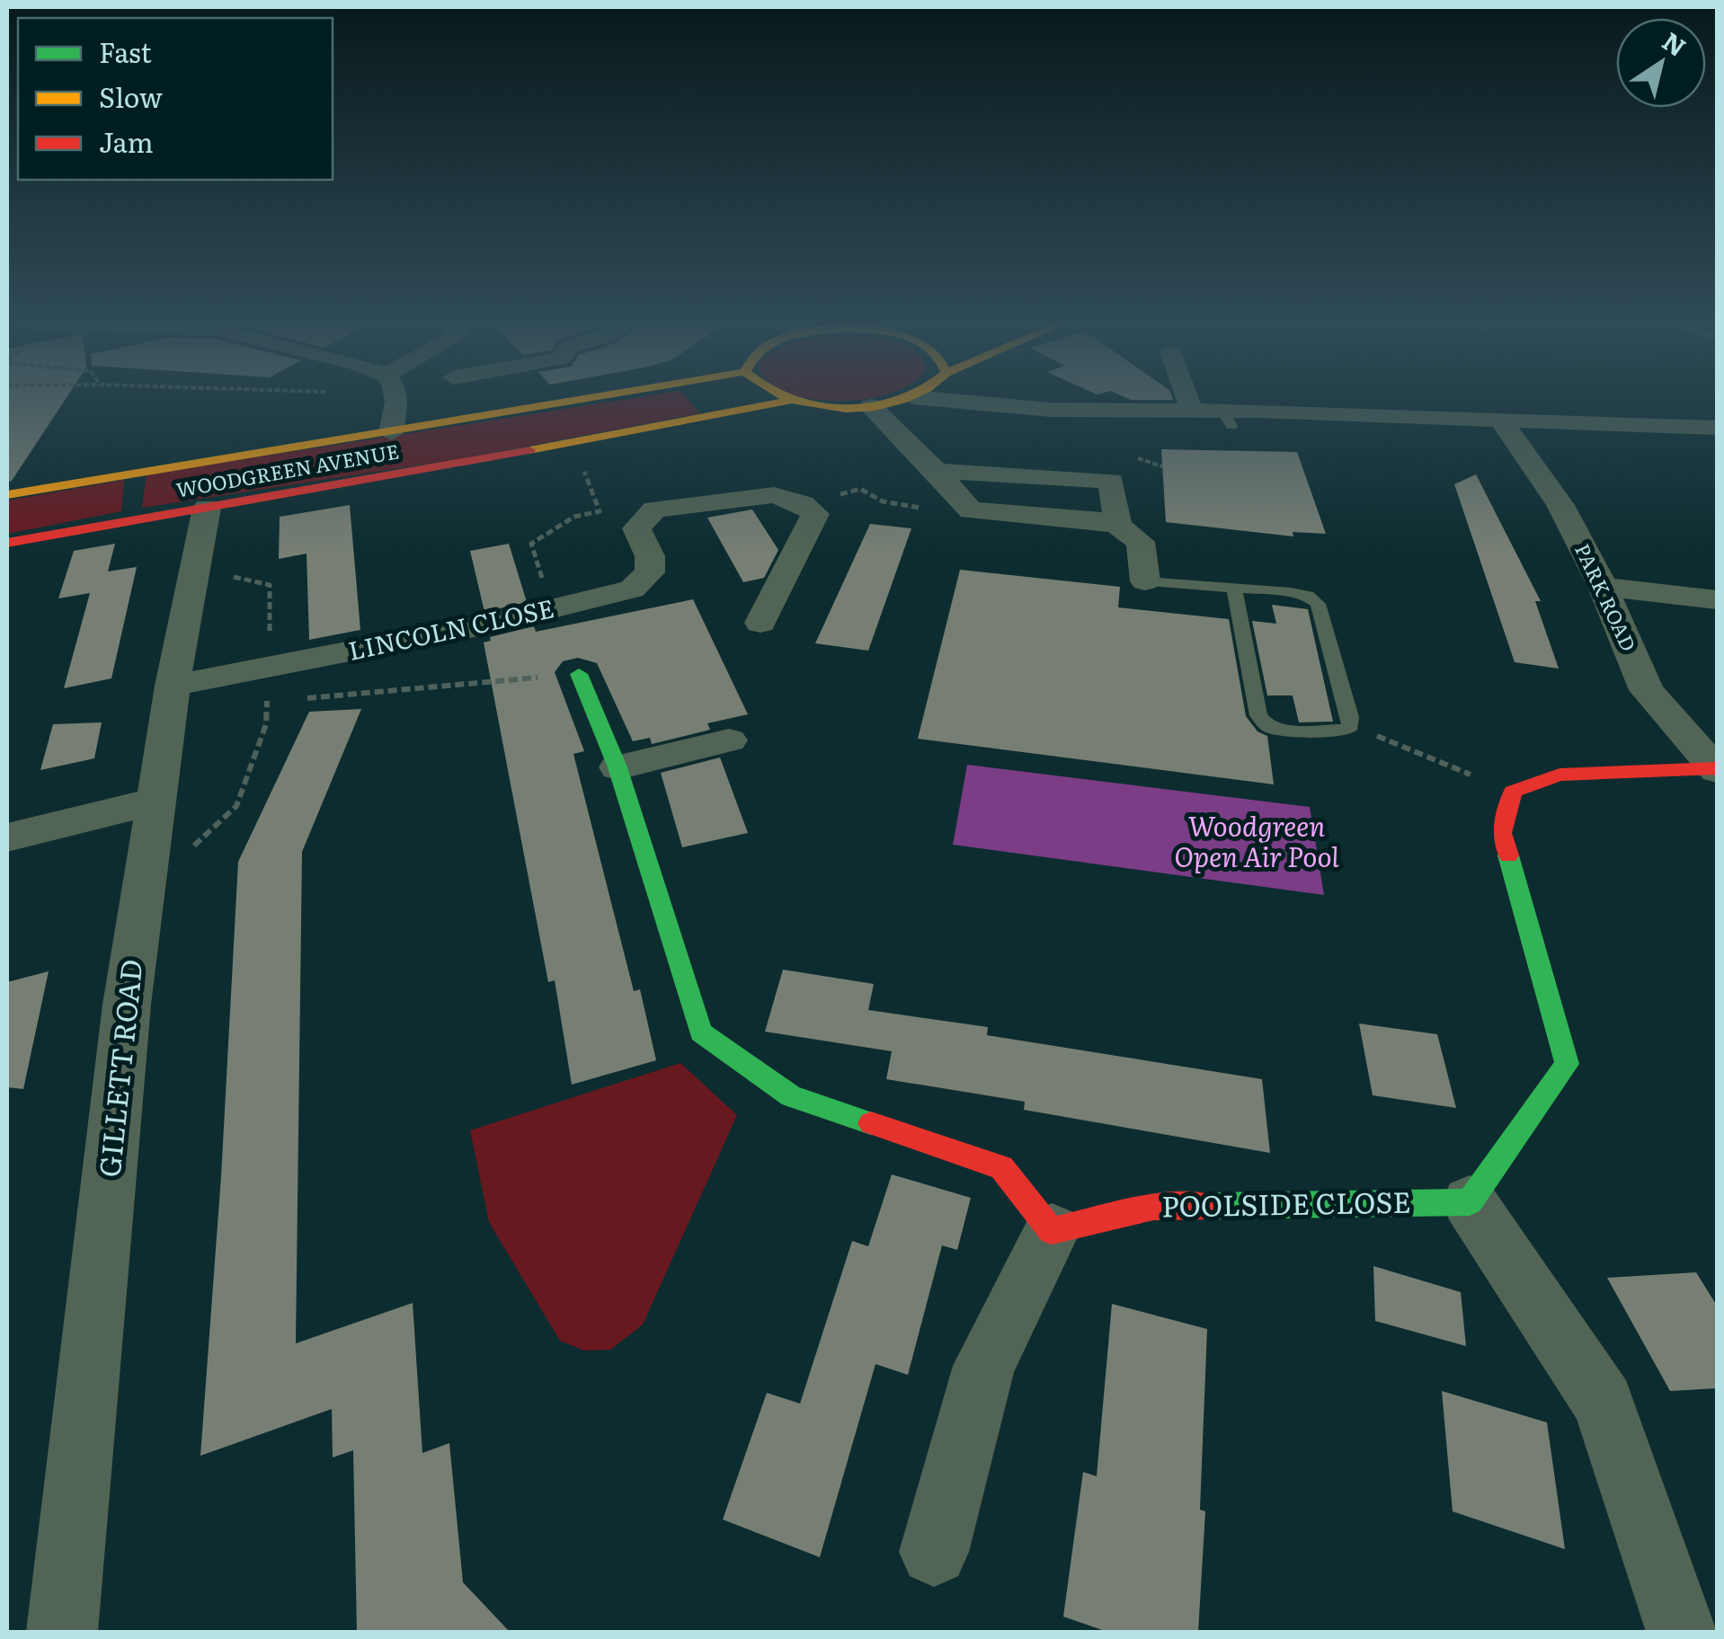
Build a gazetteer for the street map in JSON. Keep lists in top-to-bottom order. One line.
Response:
{"streets":{"street":["WOODGREEN AVENUE","PARK ROAD","LINCOLN CLOSE","GILLETT ROAD","POOLSIDE CLOSE"]},"crossings":[["WOODGREEN AVENUE","GILLETT ROAD"],["LINCOLN CLOSE","GILLETT ROAD"]],"water":["Woodgreen Open Air Pool"],"legend":["Fast","Slow","Jam"],"north":"top right"}
